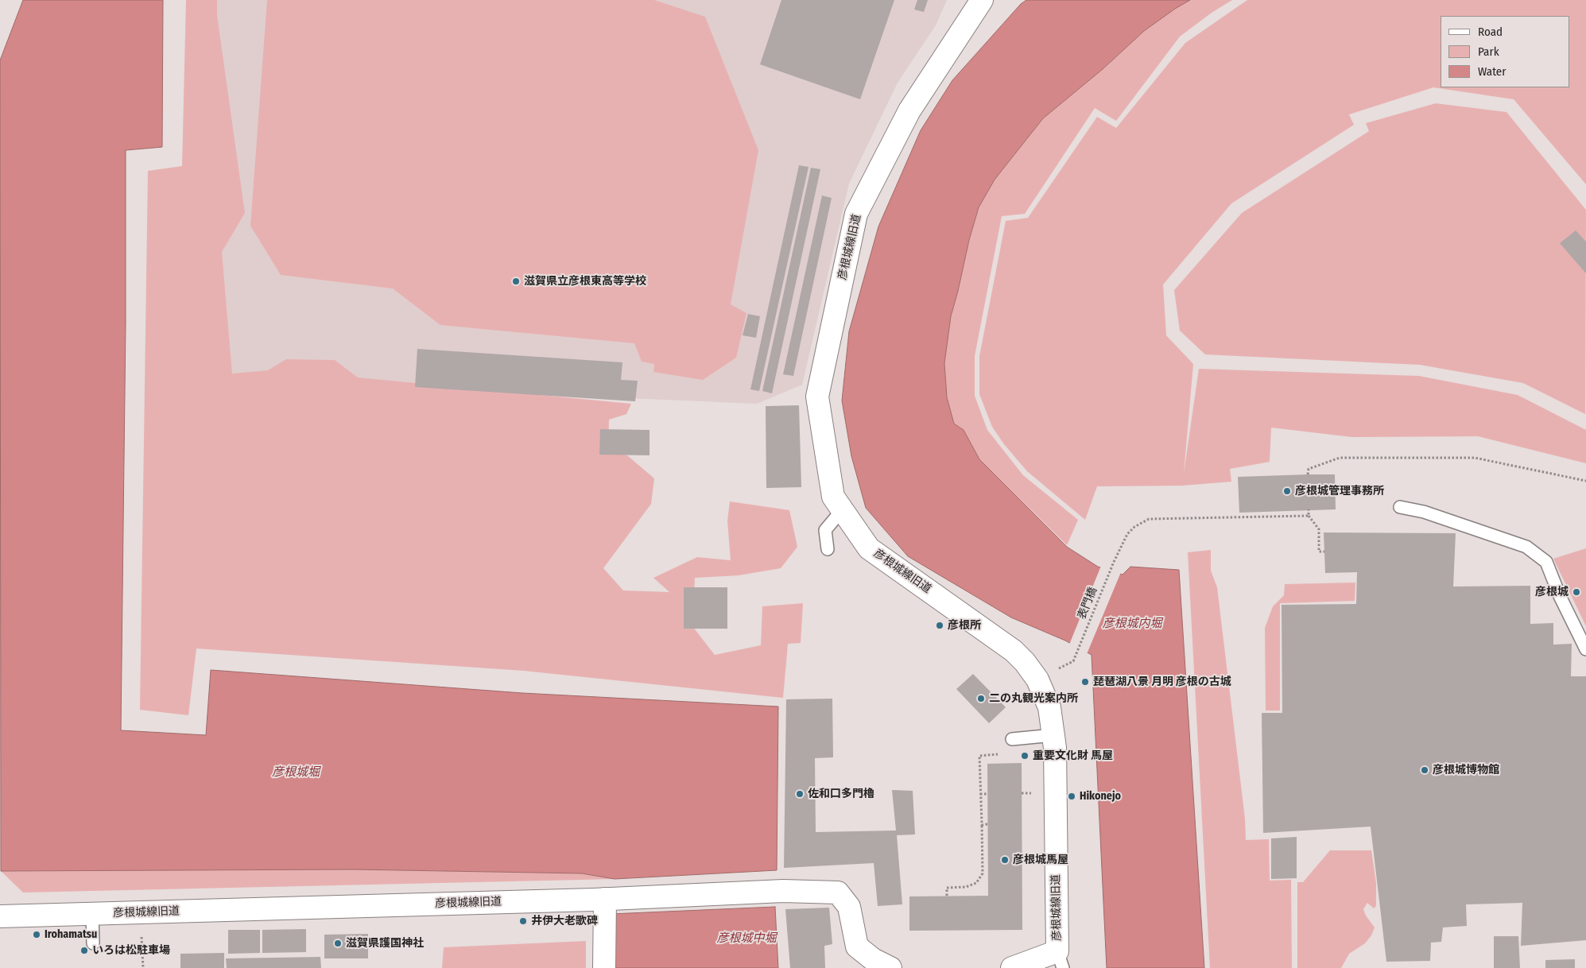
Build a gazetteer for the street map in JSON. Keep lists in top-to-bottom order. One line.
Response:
{"streets":{"street":["彦根城線旧道"],"path":["表門橋"]},"water":["彦根城内堀","彦根城堀","彦根城中堀"],"places":["滋賀県立彦根東高等学校","彦根城管理事務所","彦根城","彦根所","琵琶湖八景 月明 彦根の古城","二の丸観光案内所","重要文化財 馬屋","彦根城博物館","佐和口多門櫓","Hikonejo","彦根城馬屋","井伊大老歌碑","Irohamatsu","滋賀県護国神社","いろは松駐車場"],"legend":["Road","Park","Water"]}
